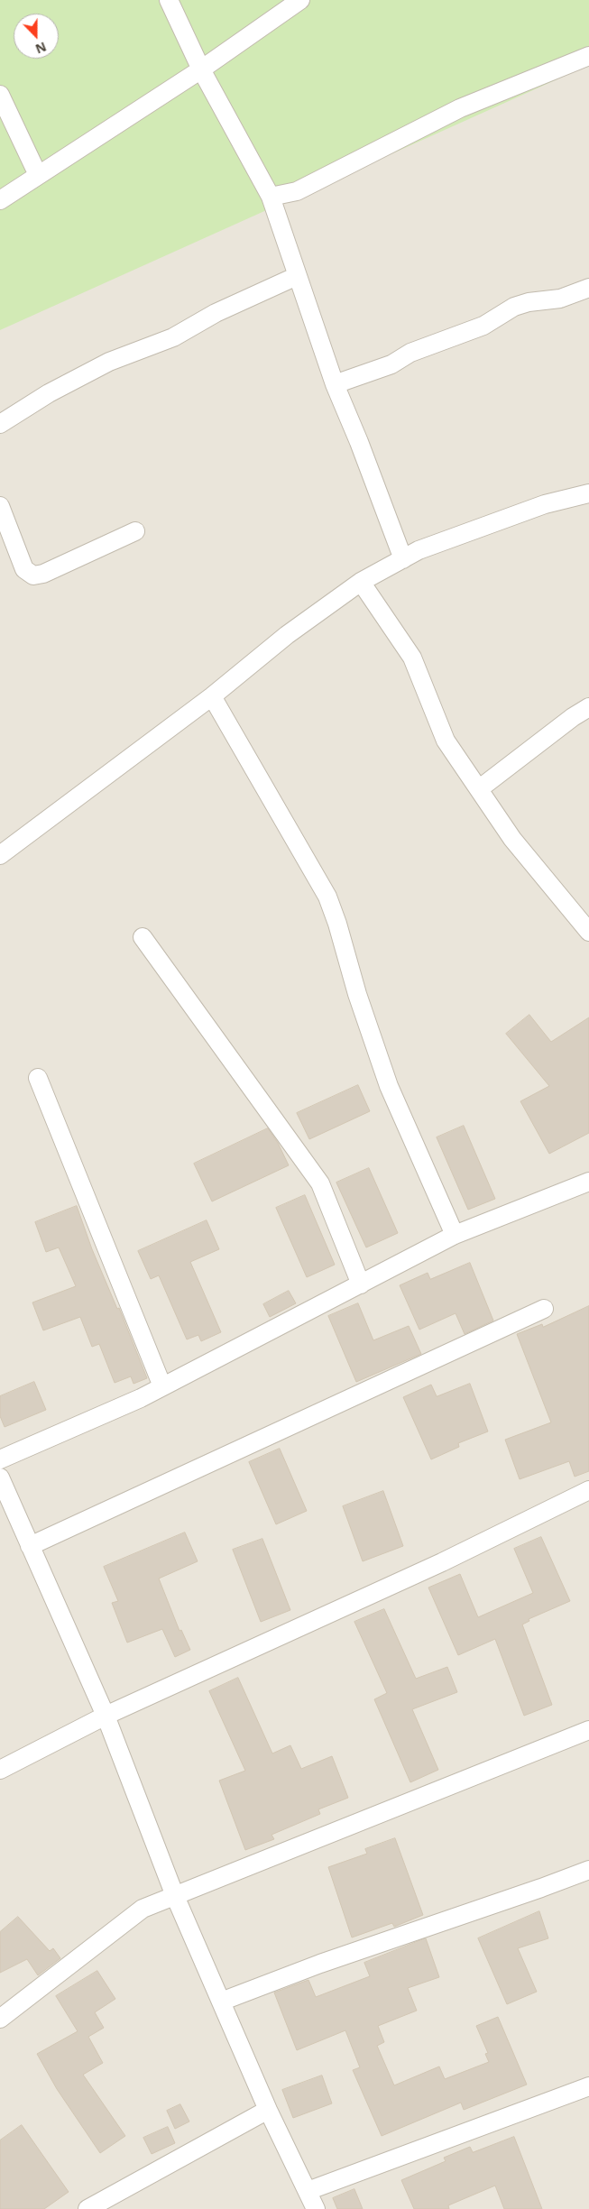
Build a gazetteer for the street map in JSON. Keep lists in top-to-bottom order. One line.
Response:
{"north":"bottom"}
